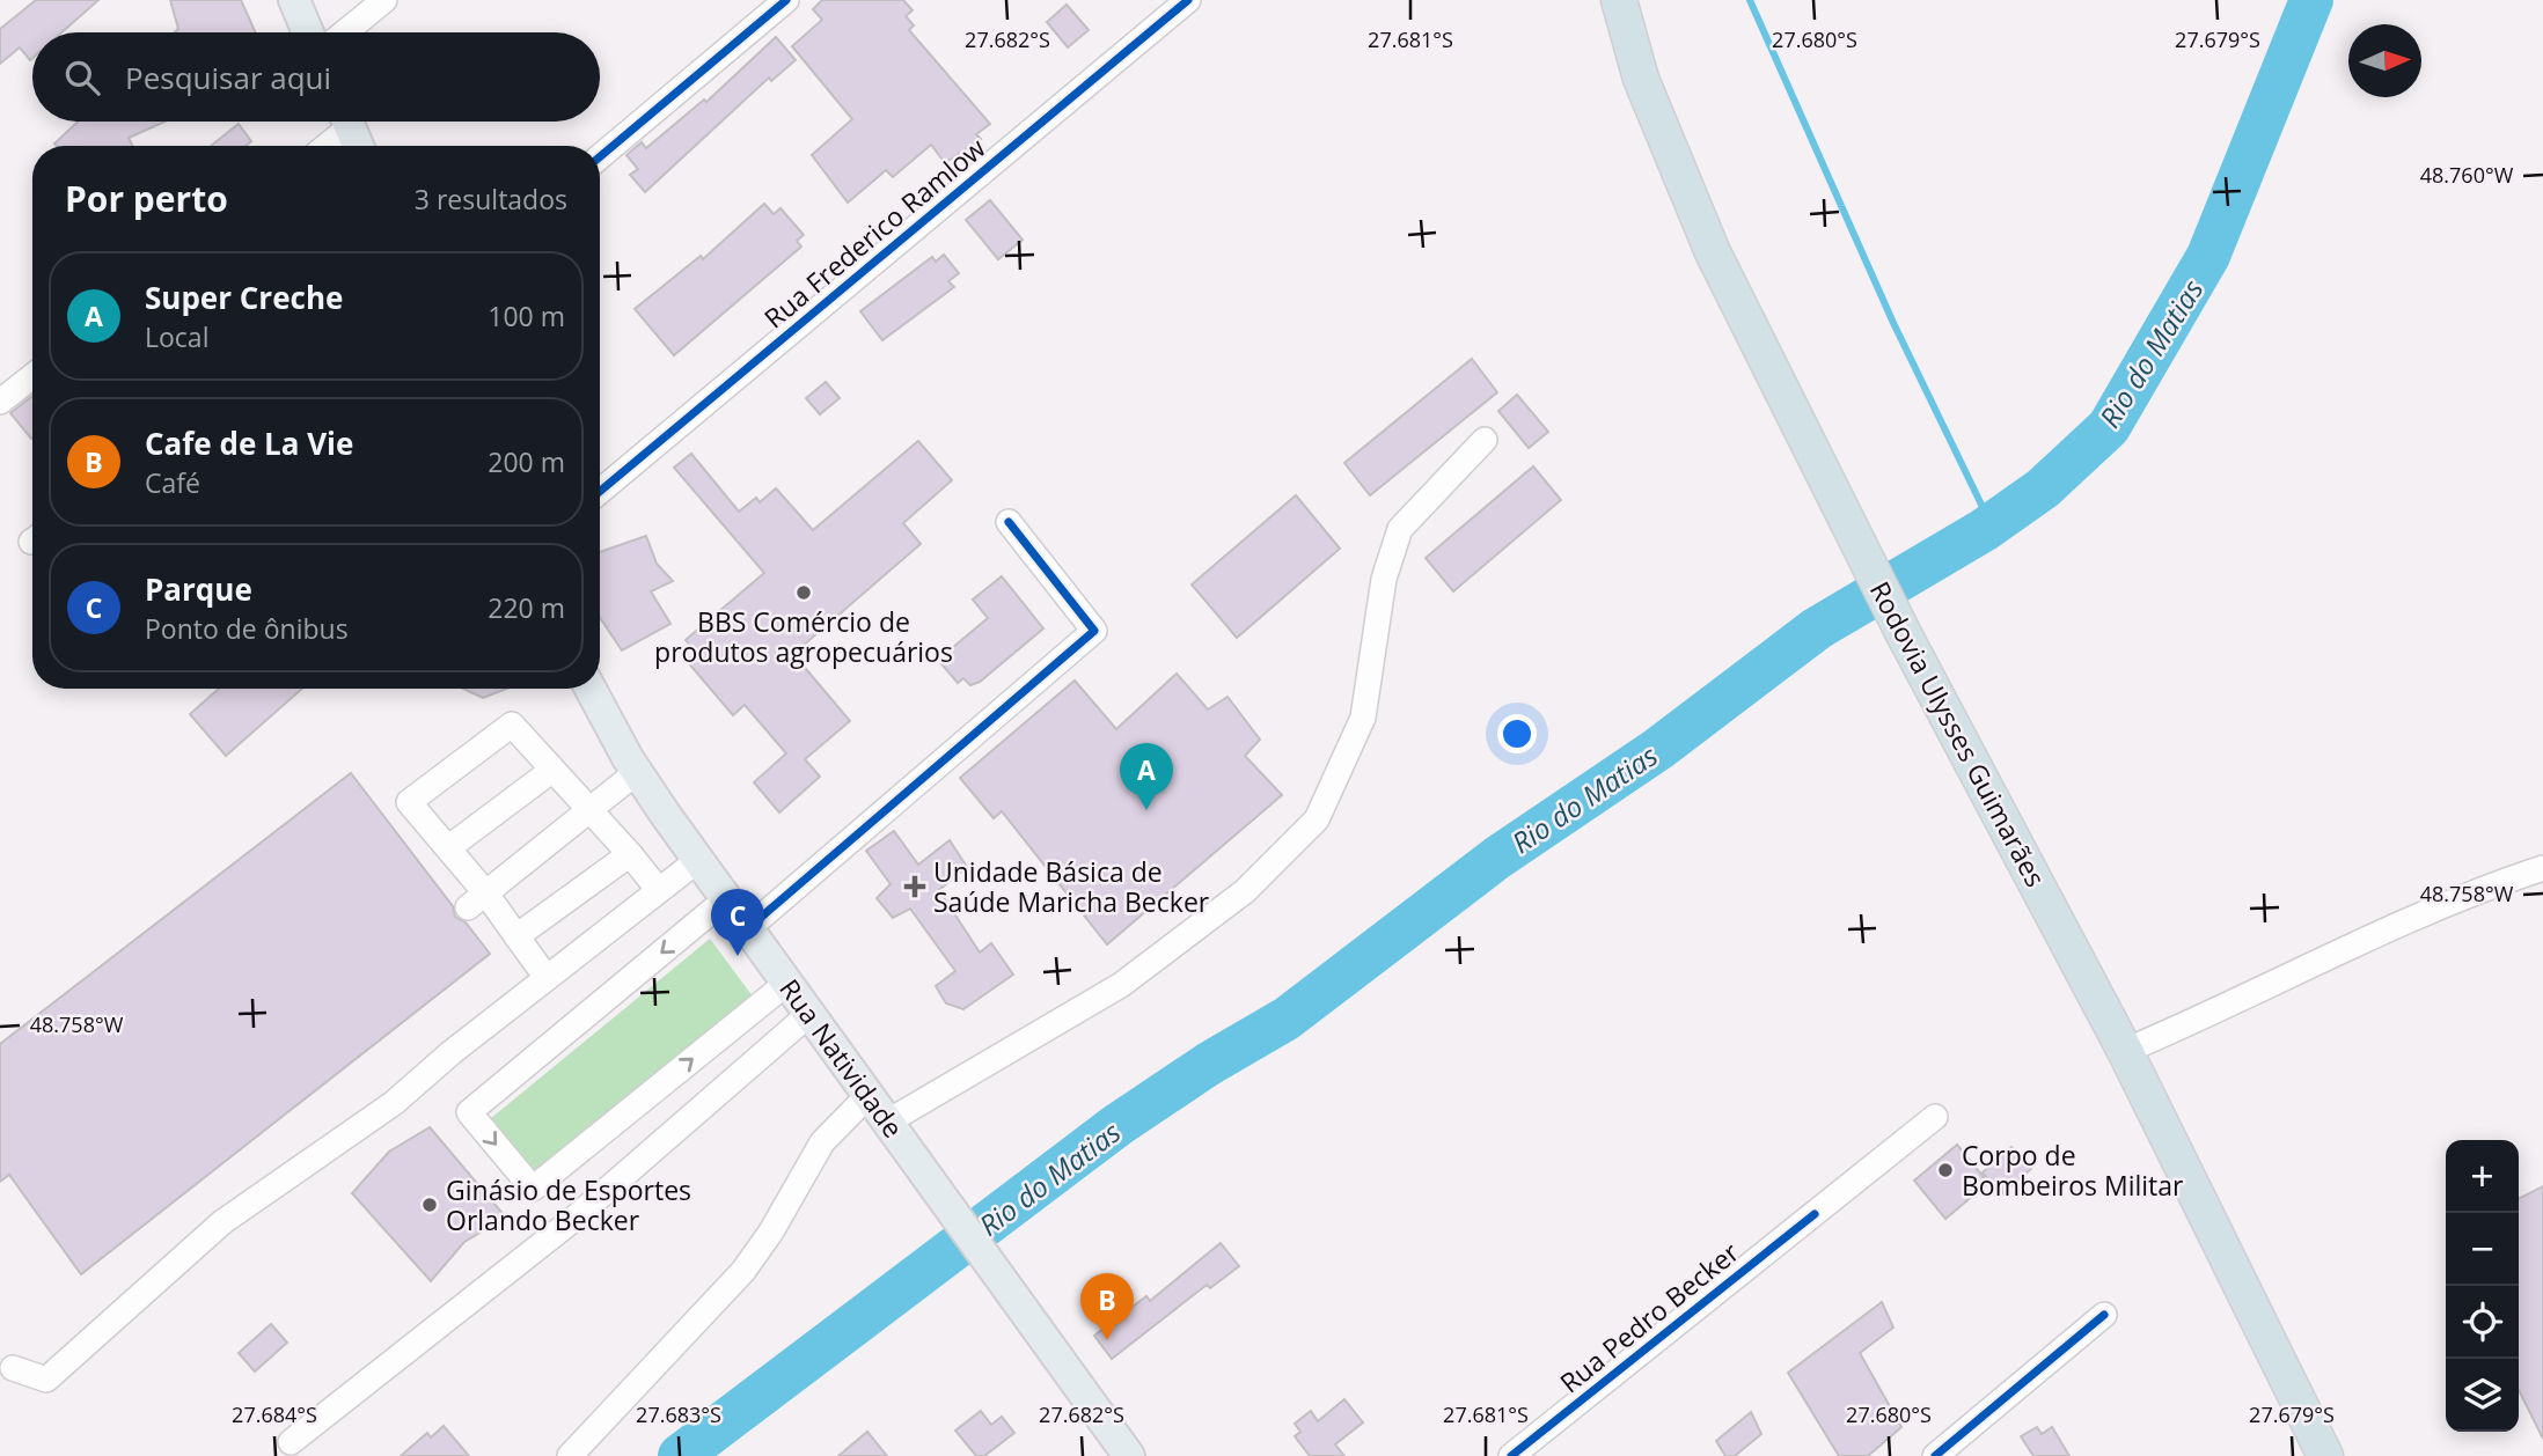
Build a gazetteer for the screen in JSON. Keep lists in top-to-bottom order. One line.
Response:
{"streets":{"highway":["Rodovia Ulysses Guimarães"],"main road":["Rua Natividade"],"street":["Rua Frederico Ramlow","Rua Pedro Becker"]},"water":["Rio do Matias"],"places":{"other":["BBS Comércio de produtos agropecuários","Corpo de Bombeiros Militar","Ginásio de Esportes Orlando Becker"],"health":["Unidade Básica de Saúde Maricha Becker"]},"north":"right","page":{"search":"Pesquisar aqui","heading":["Por perto","3 resultados"],"list":[{"mark":"A","name":"Super Creche","note":"Local","value":"100 m"},{"mark":"B","name":"Cafe de La Vie","note":"Café","value":"200 m"},{"mark":"C","name":"Parque","note":"Ponto de ônibus","value":"220 m"}],"pins":["A","C","B"],"map_buttons":["+","−"]},"coordinates":["27.682°S","27.681°S","27.680°S","27.679°S","48.760°W","48.758°W","27.684°S","27.683°S"]}
